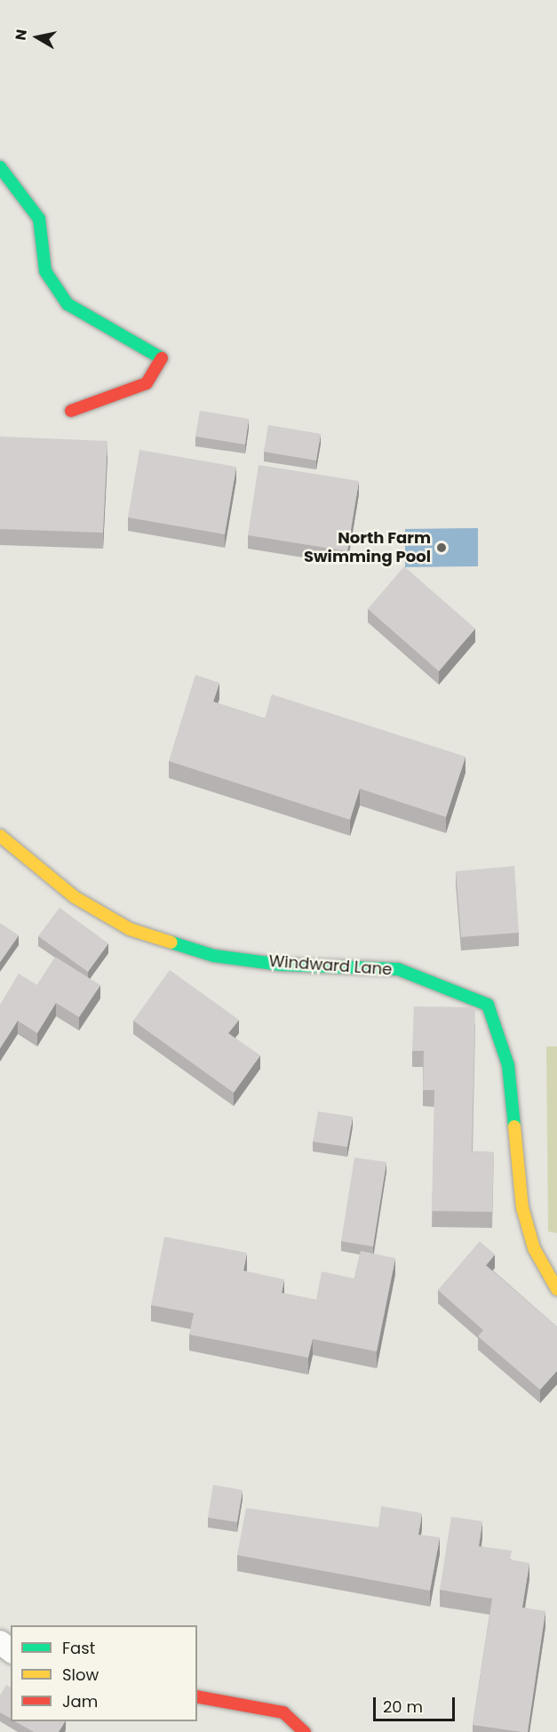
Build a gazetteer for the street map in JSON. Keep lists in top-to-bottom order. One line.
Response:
{"streets":{"street":["Windward Lane"]},"places":["North Farm Swimming Pool"],"legend":["Fast","Slow","Jam"],"scale_bar":"20 m","north":"left"}
